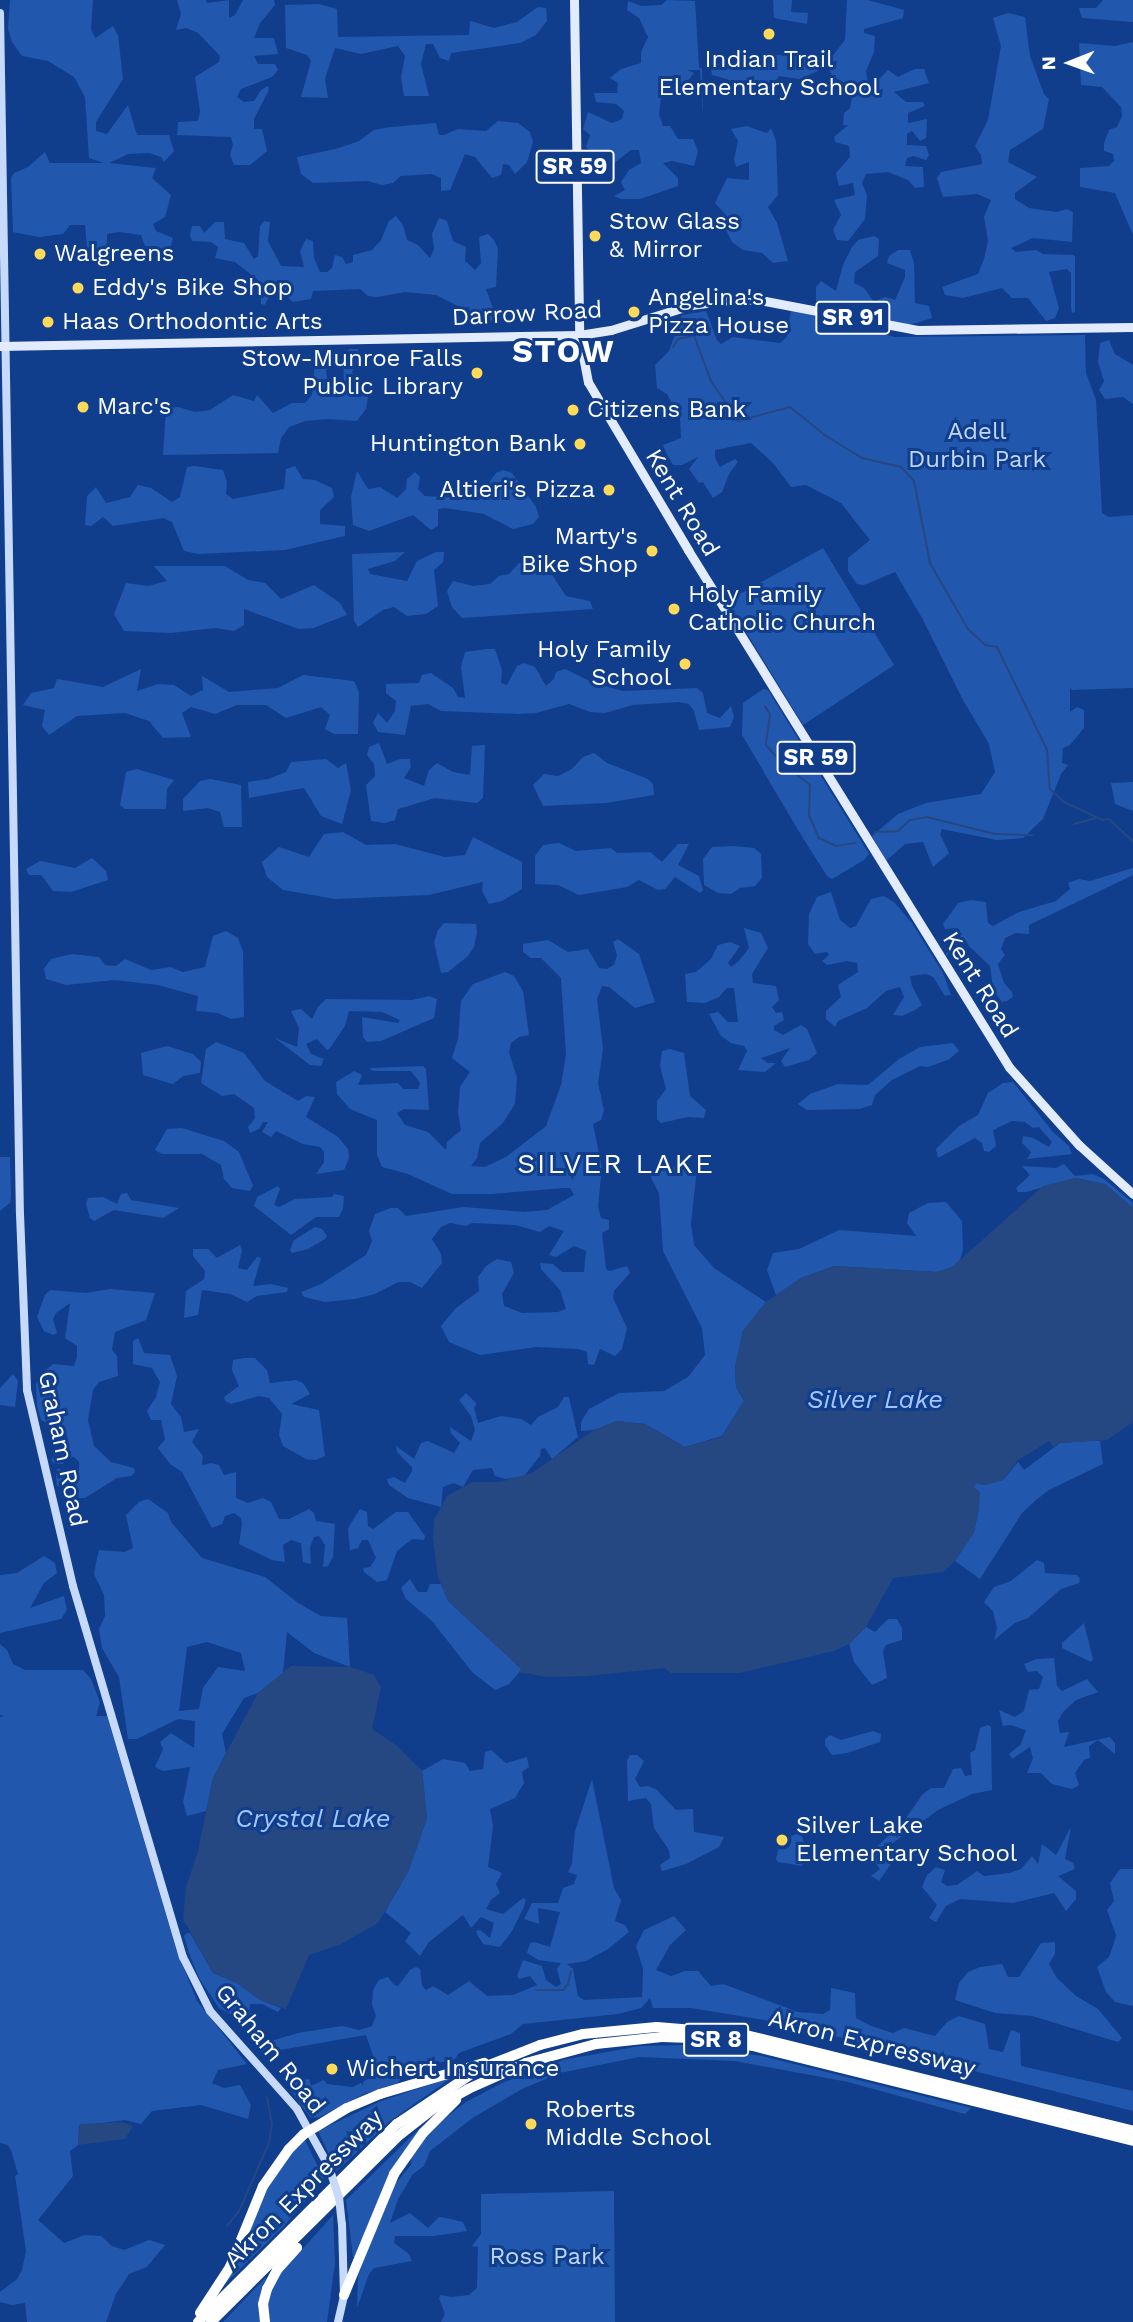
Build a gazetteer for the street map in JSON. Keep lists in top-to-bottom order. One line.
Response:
{"streets":{"highway":["SR 8","Akron Expressway"],"main road":["SR 59","Darrow Road","SR 91","Kent Road","Graham Road"]},"crossings":[["Darrow Road","Kent Road"],["Darrow Road","Graham Road"]],"districts":["STOW","SILVER LAKE"],"water":["Silver Lake","Crystal Lake"],"parks":["Adell Durbin Park","Ross Park"],"places":["Indian Trail Elementary School","Stow Glass & Mirror","Walgreens","Eddy's Bike Shop","Angelina's Pizza House","Haas Orthodontic Arts","Stow-Munroe Falls Public Library","Marc's","Citizens Bank","Huntington Bank","Altieri's Pizza","Marty's Bike Shop","Holy Family Catholic Church","Holy Family School","Silver Lake Elementary School","Wichert Insurance","Roberts Middle School"],"north":"left"}
